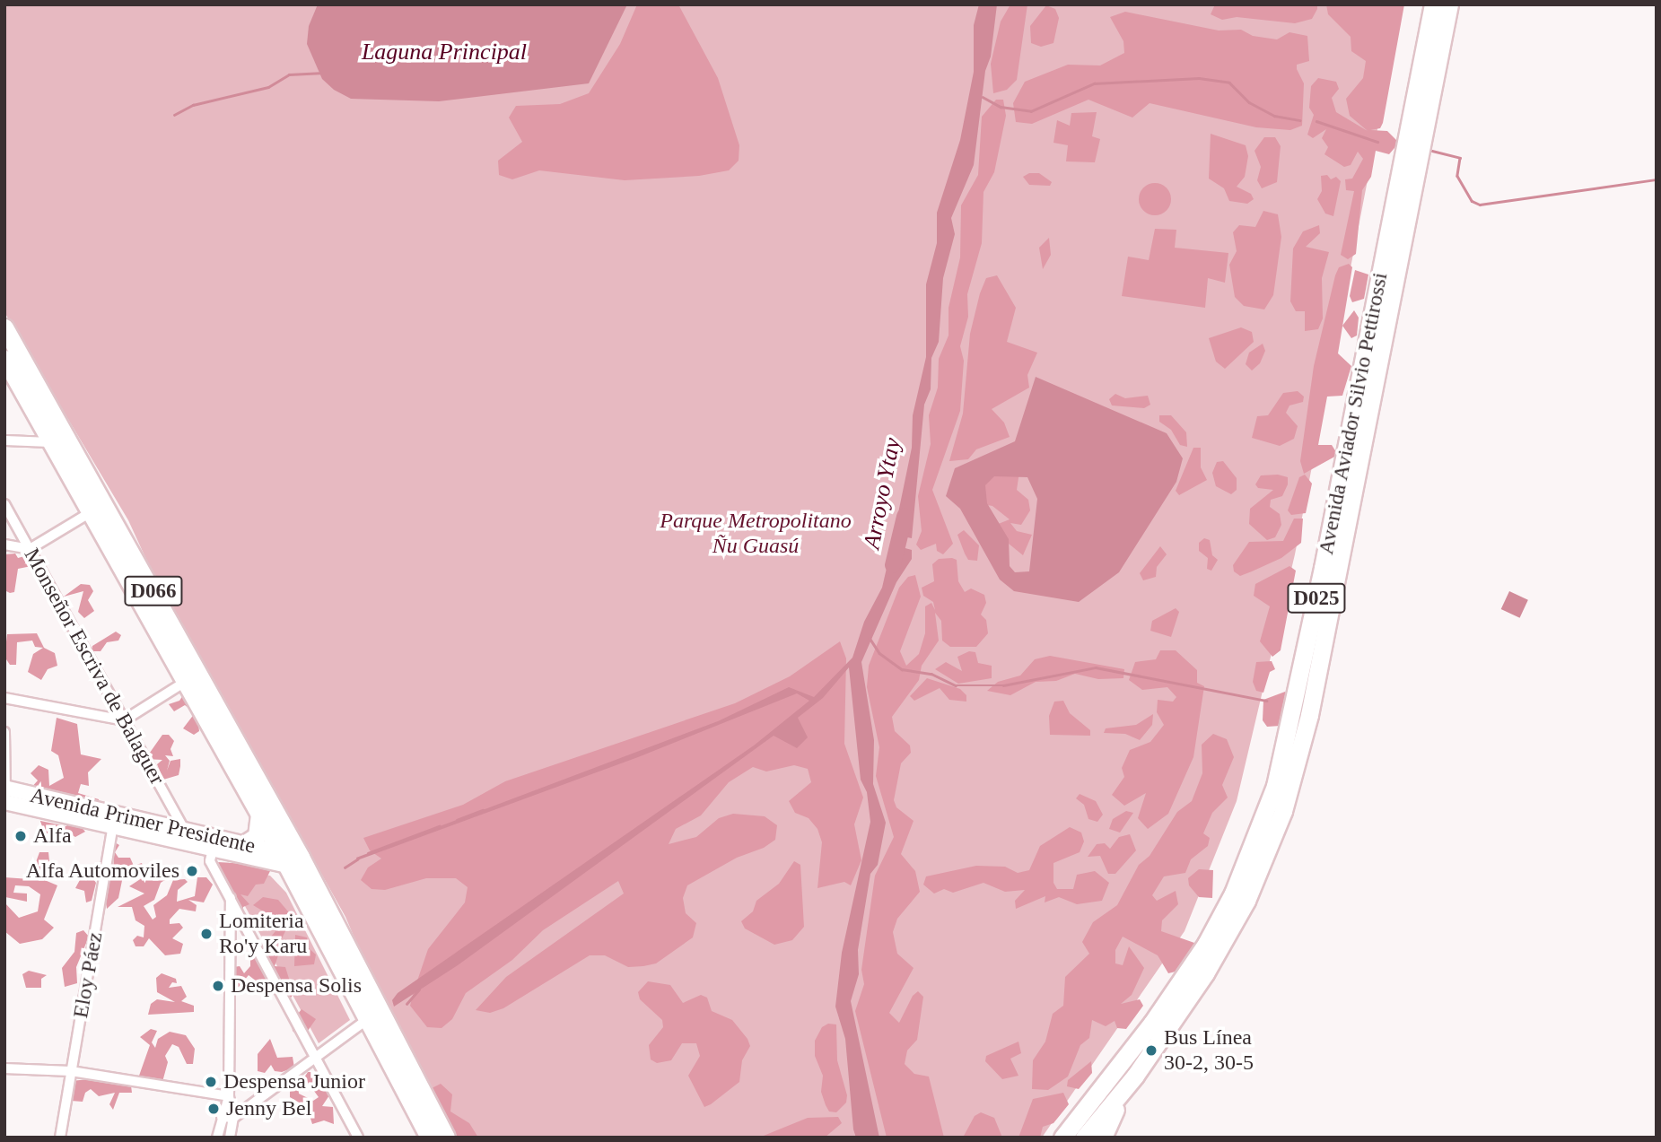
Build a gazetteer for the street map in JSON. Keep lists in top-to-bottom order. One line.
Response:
{"streets":{"highway":["Avenida Aviador Silvio Pettirossi","D066","D025"],"main road":["Avenida Primer Presidente"],"street":["Monseñor Escriva de Balaguer","Eloy Páez"]},"crossings":[["D066","Avenida Primer Presidente"],["Monseñor Escriva de Balaguer","Avenida Primer Presidente"],["Avenida Primer Presidente","Eloy Páez"]],"water":["Laguna Principal","Arroyo Ytay"],"parks":["Parque Metropolitano Ñu Guasú"],"places":["Alfa","Alfa Automoviles","Lomiteria Ro'y Karu","Despensa Solis","Bus Línea 30-2, 30-5","Despensa Junior","Jenny Bel"]}
